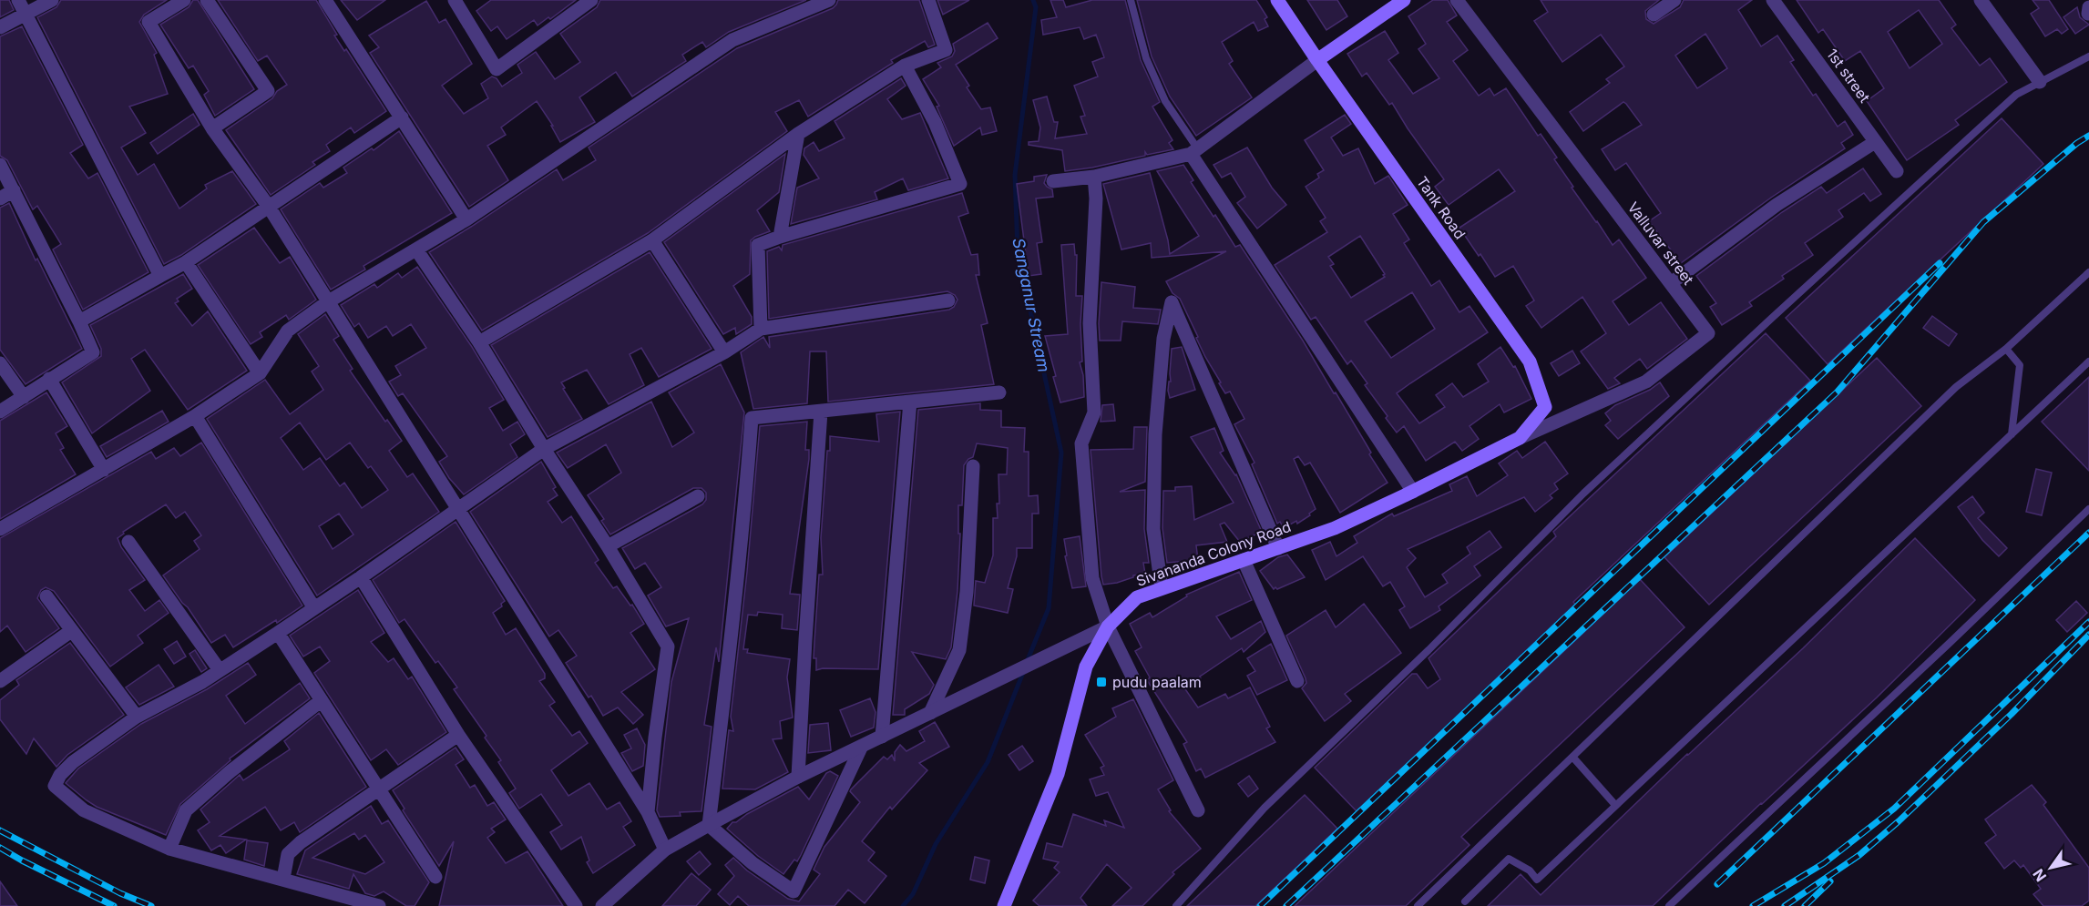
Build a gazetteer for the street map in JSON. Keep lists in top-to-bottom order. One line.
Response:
{"streets":{"main road":["Tank Road","Sivananda Colony Road"],"street":["1st street","Valluvar street"]},"crossings":[["Tank Road","Valluvar street"],["Tank Road","Sivananda Colony Road"],["Valluvar street","Sivananda Colony Road"]],"water":["Sanganur Stream"],"places":{"transit":["pudu paalam"]},"north":"bottom left"}
